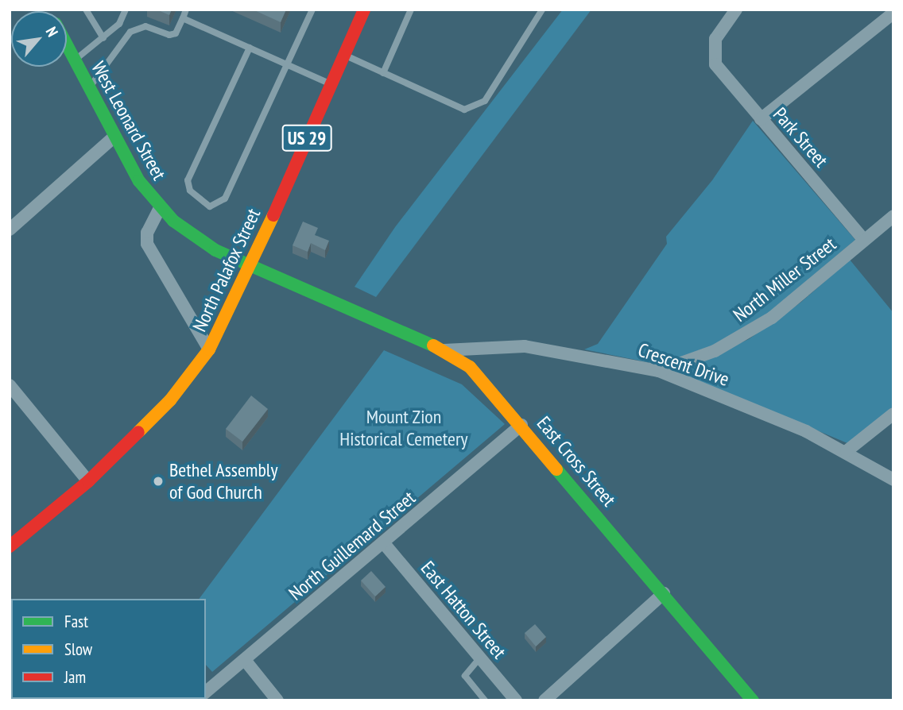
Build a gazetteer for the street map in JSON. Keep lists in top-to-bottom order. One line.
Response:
{"streets":{"street":["West Leonard Street","Park Street","US 29","North Palafox Street","North Miller Street","Crescent Drive","East Cross Street","North Guillemard Street","East Hatton Street"]},"crossings":[["West Leonard Street","North Palafox Street"],["West Leonard Street","East Cross Street"],["Park Street","North Miller Street"],["North Miller Street","Crescent Drive"],["Crescent Drive","East Cross Street"],["East Cross Street","North Guillemard Street"],["North Guillemard Street","East Hatton Street"]],"parks":["Mount Zion Historical Cemetery"],"places":["Bethel Assembly of God Church"],"legend":["Fast","Slow","Jam"],"north":"top right"}
